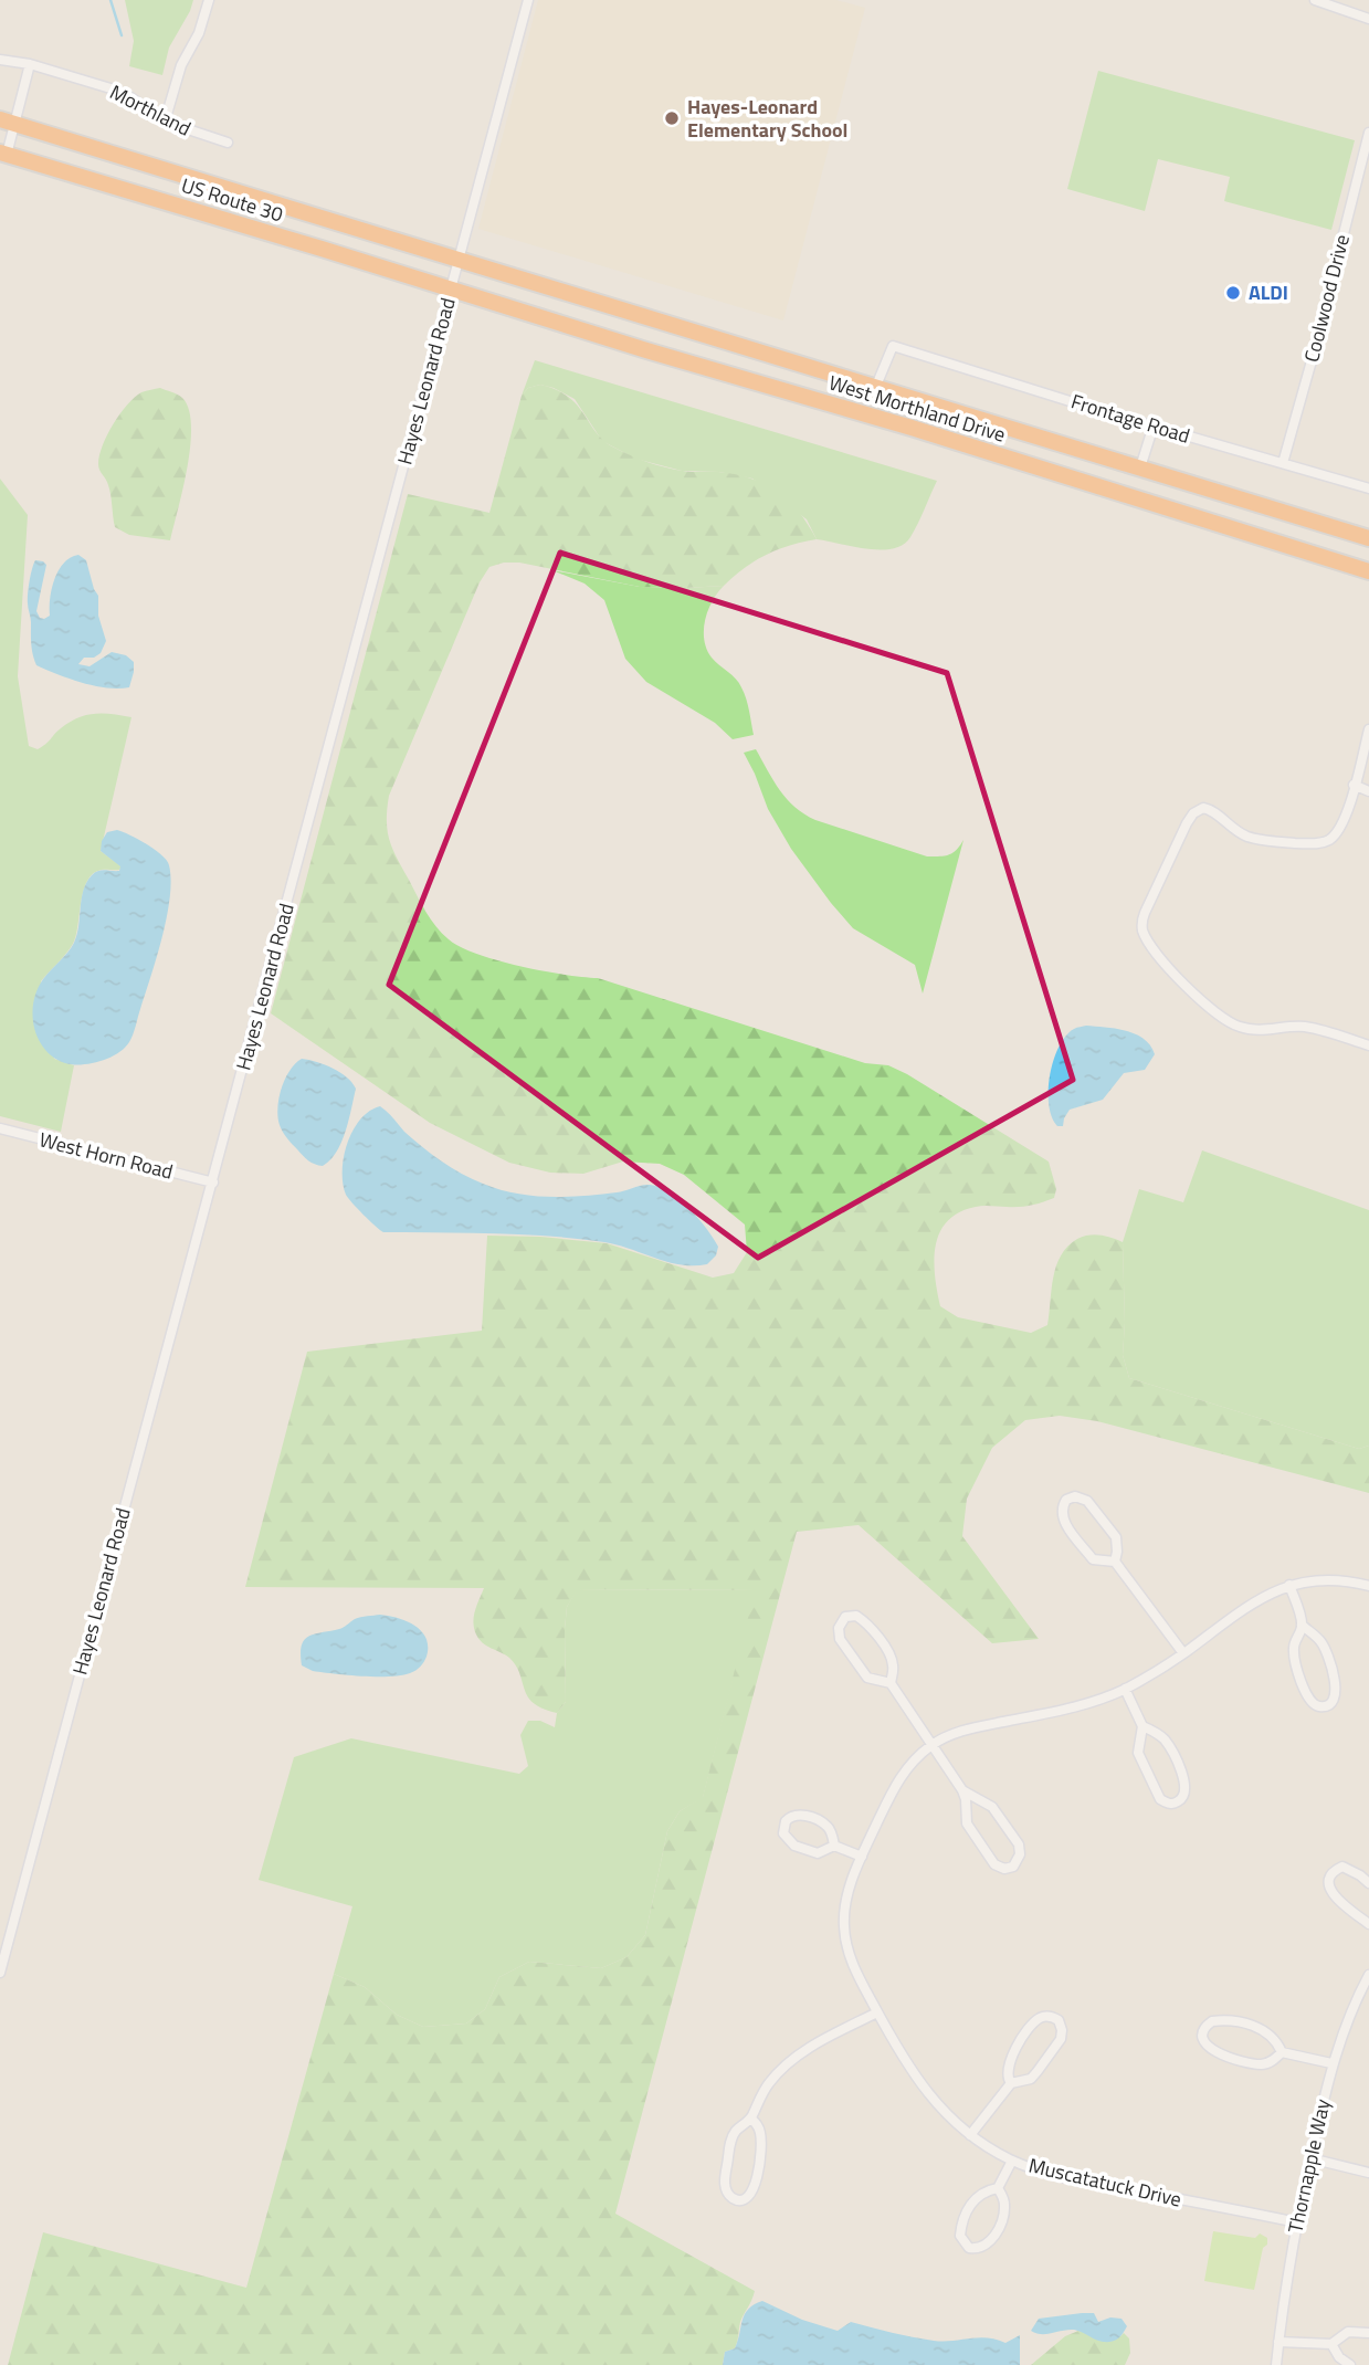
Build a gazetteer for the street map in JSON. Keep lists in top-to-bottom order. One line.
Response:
{"streets":{"highway":["US Route 30","West Morthland Drive"],"street":["Morthland","Coolwood Drive","Hayes Leonard Road","Frontage Road","West Horn Road","Thornapple Way","Muscatatuck Drive"]},"crossings":[["US Route 30","Hayes Leonard Road"],["US Route 30","West Morthland Drive"],["Coolwood Drive","Frontage Road"],["Hayes Leonard Road","West Morthland Drive"],["Hayes Leonard Road","West Horn Road"],["West Morthland Drive","Frontage Road"],["Thornapple Way","Muscatatuck Drive"]],"places":["Hayes-Leonard Elementary School","ALDI"]}
